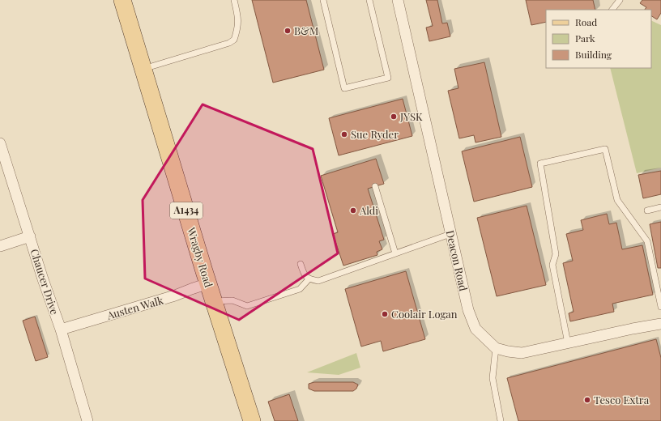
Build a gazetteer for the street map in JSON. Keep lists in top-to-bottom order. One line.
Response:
{"streets":{"main road":["A1434","Wragby Road"],"street":["Deacon Road","Chaucer Drive","Austen Walk"]},"crossings":[["Wragby Road","Austen Walk"],["Chaucer Drive","Austen Walk"]],"places":["B&M","JYSK","Sue Ryder","Aldi","Coolair Logan","Tesco Extra"],"legend":["Road","Park","Building"]}
